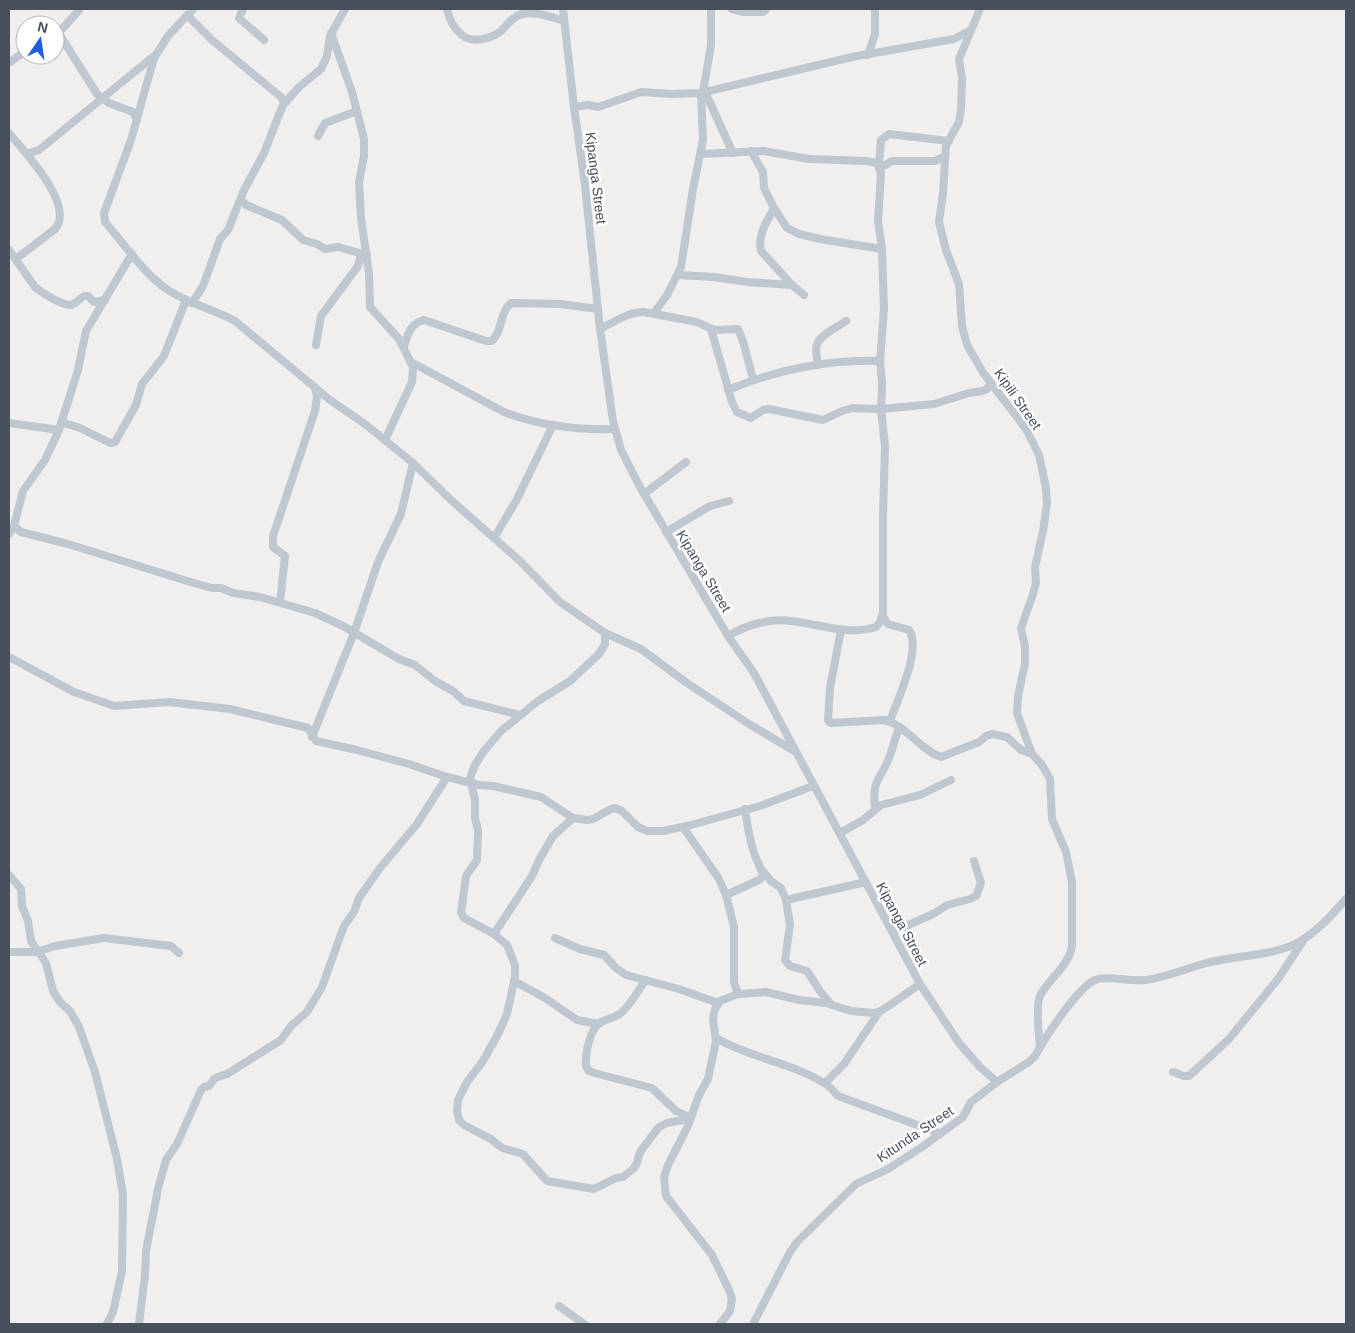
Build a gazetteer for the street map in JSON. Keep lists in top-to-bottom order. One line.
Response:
{"streets":{"street":["Kipanga Street","Kipili Street","Kitunda Street"]},"crossings":[["Kipanga Street","Kitunda Street"],["Kipili Street","Kitunda Street"]],"north":"top"}
